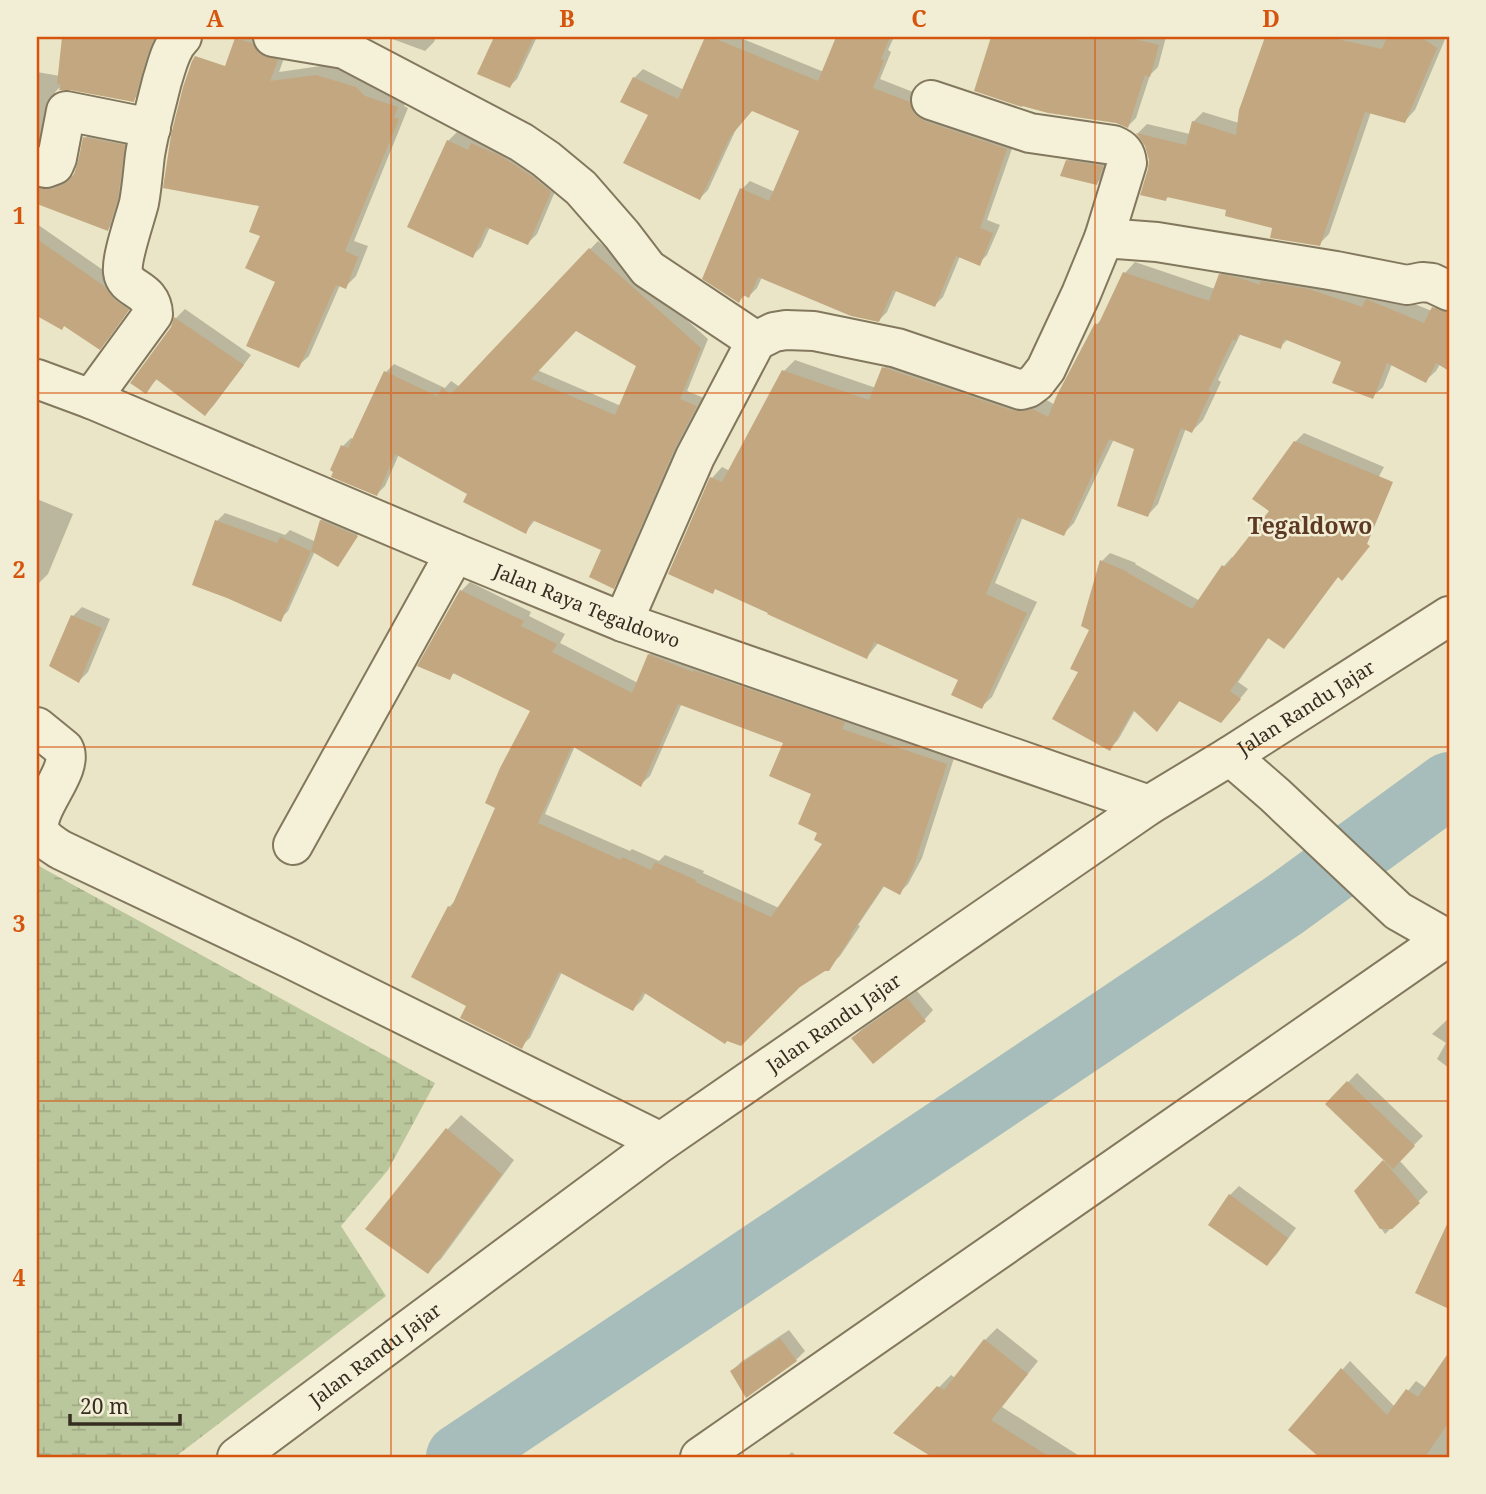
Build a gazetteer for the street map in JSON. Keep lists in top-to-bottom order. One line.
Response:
{"streets":{"street":["Jalan Raya Tegaldowo","Jalan Randu Jajar"]},"crossings":[["Jalan Raya Tegaldowo","Jalan Randu Jajar"]],"districts":["Tegaldowo"],"scale_bar":"20 m","grid":{"columns":["A","B","C","D"],"rows":["1","2","3","4"]}}
